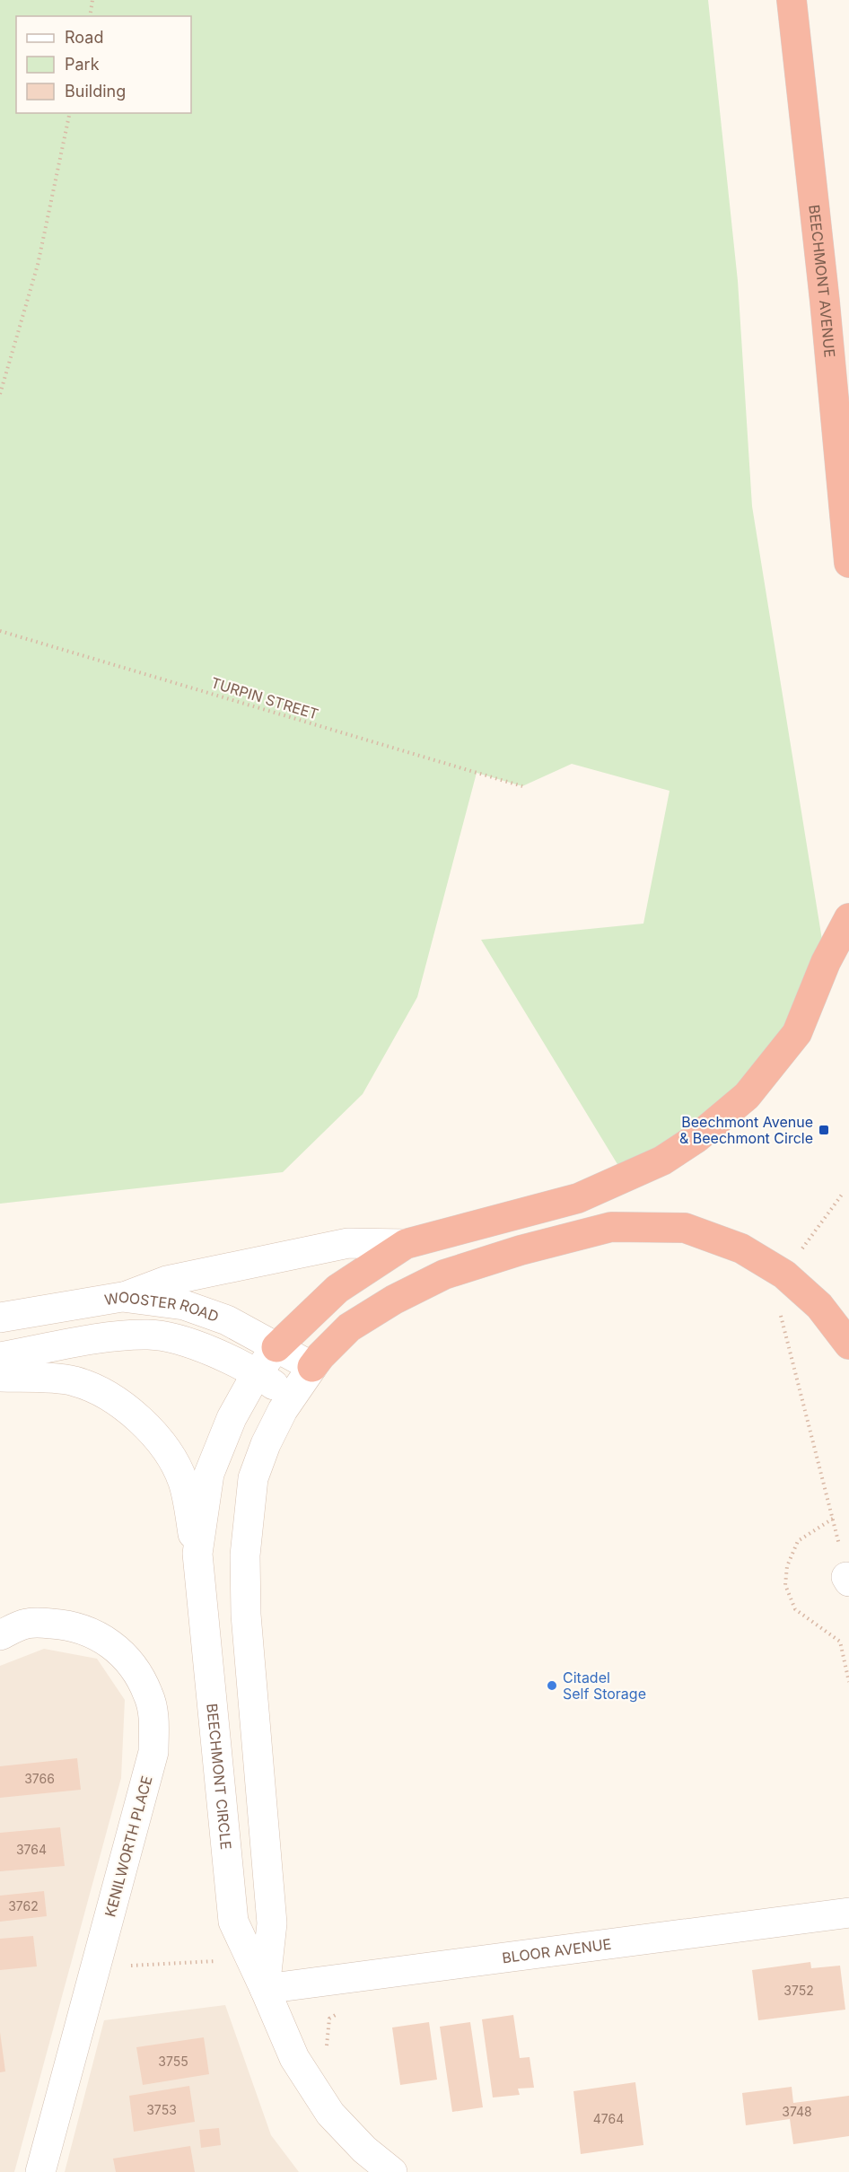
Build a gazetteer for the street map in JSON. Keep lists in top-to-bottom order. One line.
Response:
{"streets":{"highway":["BEECHMONT AVENUE"],"street":["WOOSTER ROAD","BEECHMONT CIRCLE","KENILWORTH PLACE","BLOOR AVENUE"],"path":["TURPIN STREET"]},"crossings":[["WOOSTER ROAD","BEECHMONT CIRCLE"],["BEECHMONT CIRCLE","BLOOR AVENUE"]],"places":{"transit":["Beechmont Avenue & Beechmont Circle"],"other":["Citadel Self Storage"]},"house_numbers":["3766","3764","3762","3752","3755","3753","3748","4764"],"legend":["Road","Park","Building"]}
